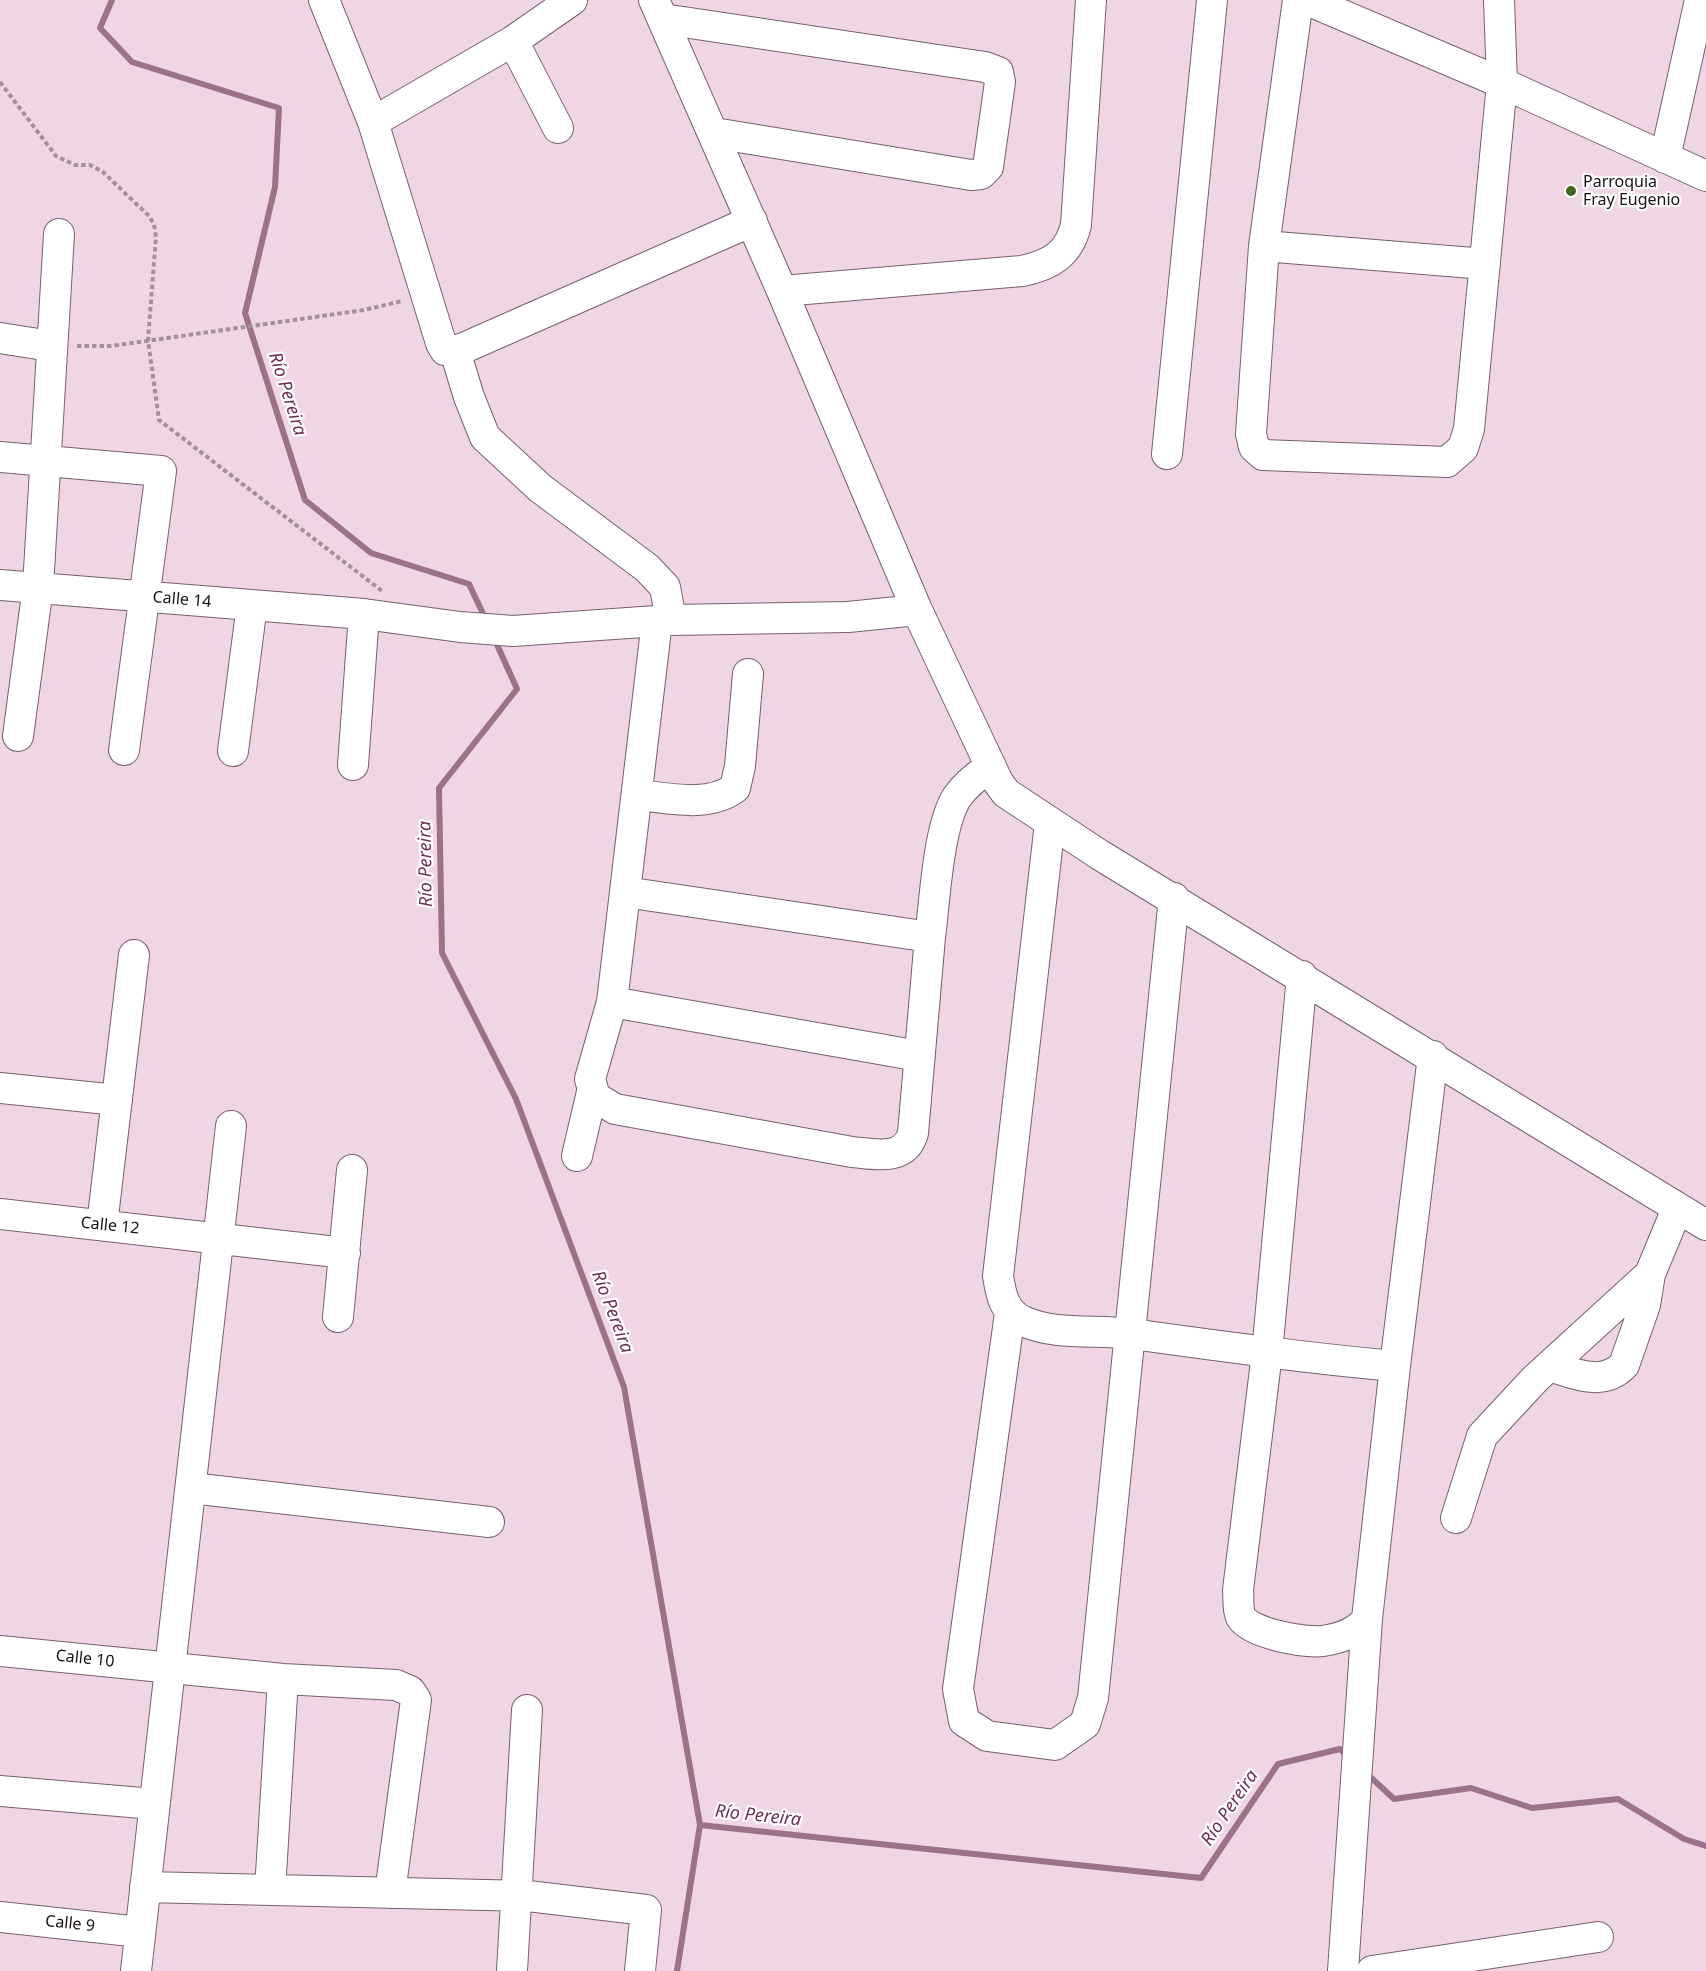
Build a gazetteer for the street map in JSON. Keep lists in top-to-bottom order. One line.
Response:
{"streets":{"street":["Calle 14","Calle 12","Calle 10","Calle 9"]},"water":["Río Pereira"],"places":["Parroquia Fray Eugenio"]}
